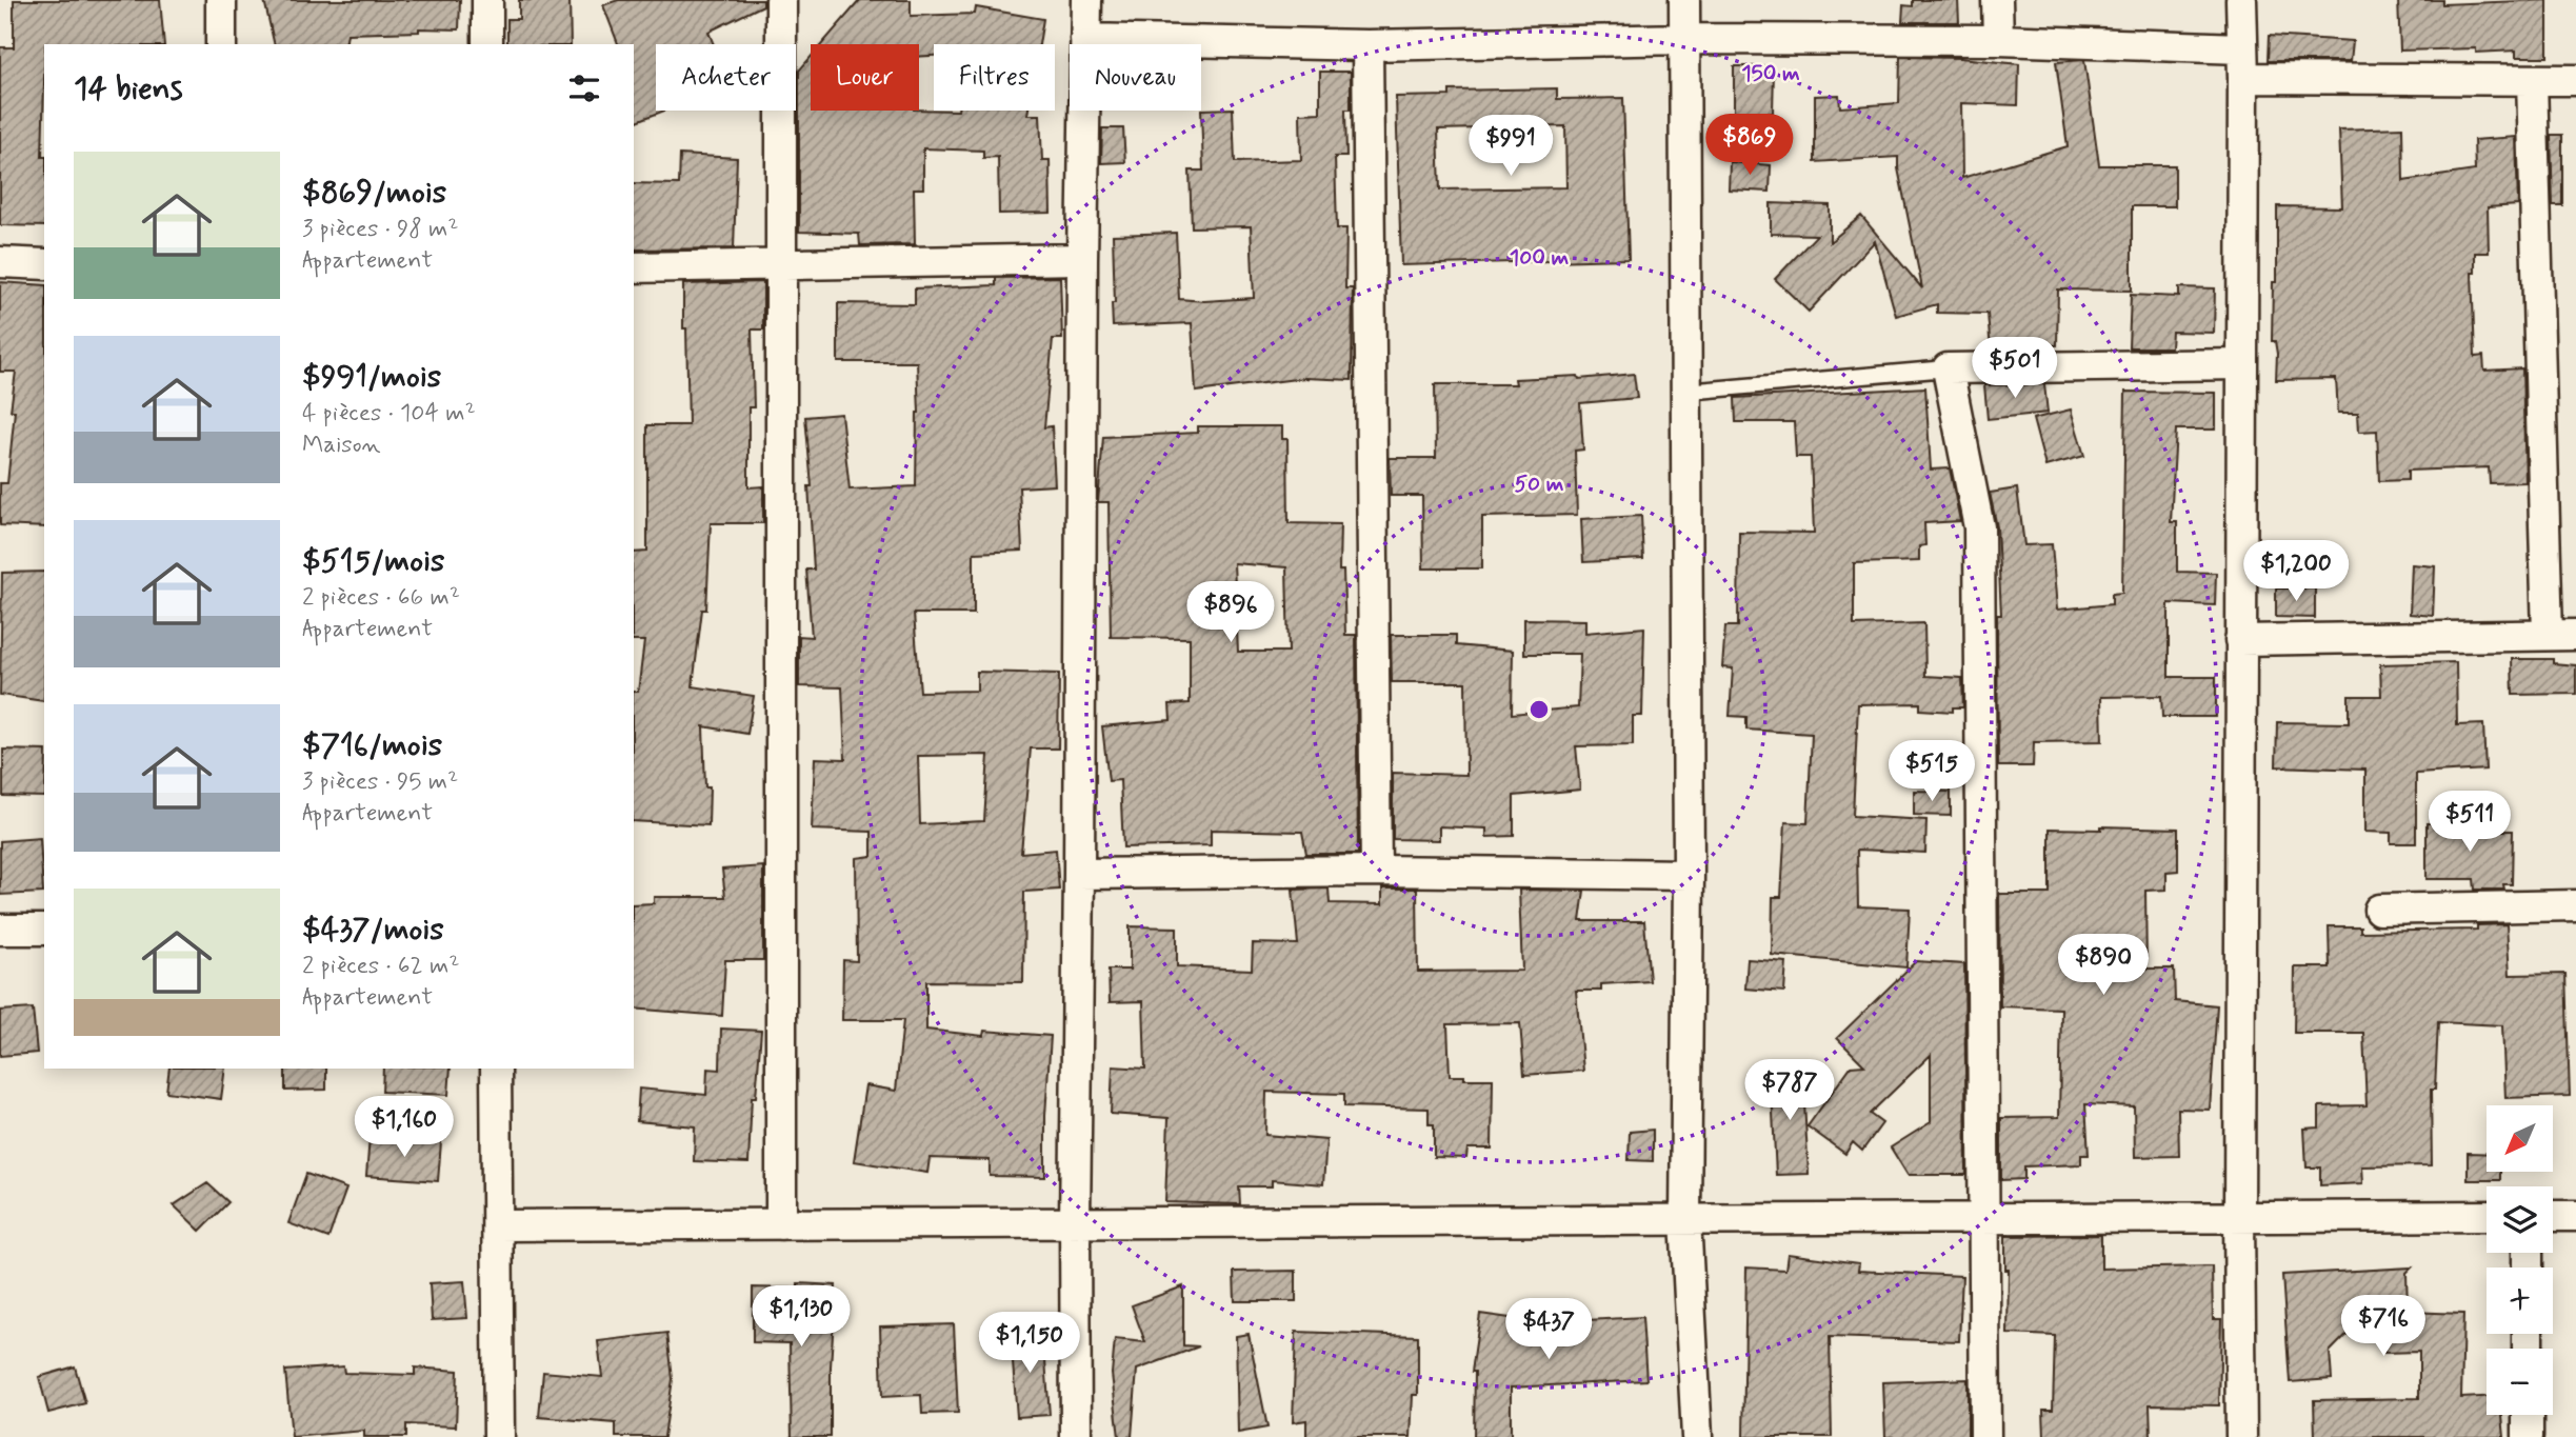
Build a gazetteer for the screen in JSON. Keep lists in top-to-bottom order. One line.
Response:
{"north":"bottom left","page":{"chip":["Acheter","Louer","Filtres","Nouveau"],"heading":"14 biens","price":["$869","$991","$501","$1,200","$896","$515","$511","$890","$787","$1,160","$1,130","$716","$437","$1,150"],"list":[{"name":"$869/mois","note":"3 pièces · 98 m² · Appartement"},{"name":"$991/mois","note":"4 pièces · 104 m² · Maison"},{"name":"$515/mois","note":"2 pièces · 66 m² · Appartement"},{"name":"$716/mois","note":"3 pièces · 95 m² · Appartement"},{"name":"$437/mois","note":"2 pièces · 62 m² · Appartement"}],"map_buttons":["+","−"]},"rings":["150 m","100 m","50 m"]}
